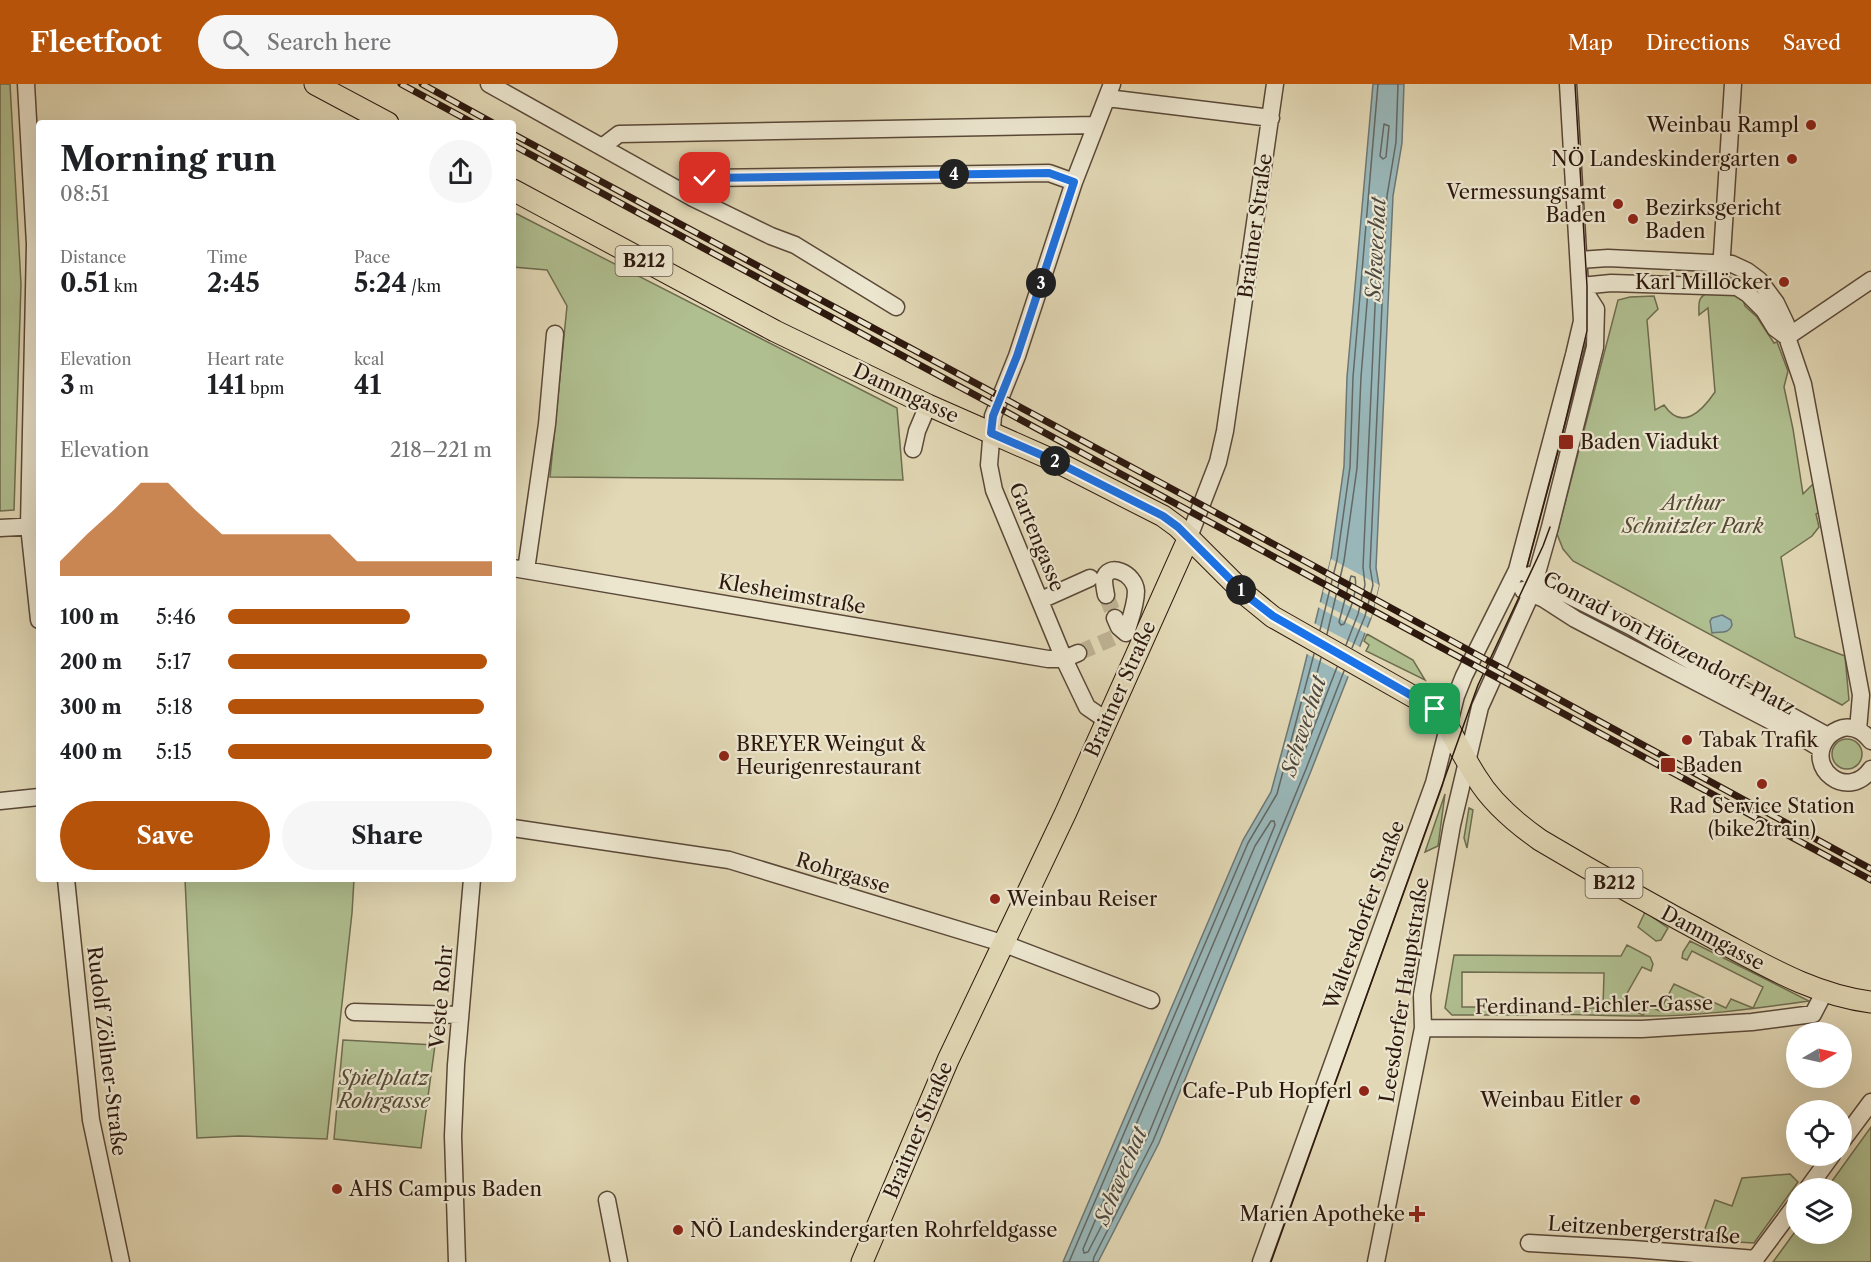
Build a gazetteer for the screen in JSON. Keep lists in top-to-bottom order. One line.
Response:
{"streets":{"main road":["Braitner Straße","B212","Dammgasse"],"street":["Gartengasse","Klesheimstraße","Conrad von Hötzendorf-Platz","Rohrgasse","Waltersdorfer Straße","Leesdorfer Hauptstraße","Veste Rohr","Ferdinand-Pichler-Gasse","Rudolf Zöllner-Straße","Leitzenbergerstraße"]},"crossings":[["Braitner Straße","Dammgasse"],["Braitner Straße","Gartengasse"],["Braitner Straße","Rohrgasse"],["Dammgasse","Gartengasse"],["Dammgasse","Waltersdorfer Straße"],["Dammgasse","Leesdorfer Hauptstraße"],["Dammgasse","Ferdinand-Pichler-Gasse"],["Gartengasse","Klesheimstraße"],["Conrad von Hötzendorf-Platz","Waltersdorfer Straße"],["Leesdorfer Hauptstraße","Ferdinand-Pichler-Gasse"]],"water":["Schwechat"],"parks":["Arthur Schnitzler Park","Spielplatz Rohrgasse"],"places":{"other":["Weinbau Rampl","NÖ Landeskindergarten","Vermessungsamt Baden","Bezirksgericht Baden","Karl Millöcker","Tabak Trafik","BREYER Weingut & Heurigenrestaurant","Rad Service Station (bike2train)","Weinbau Reiser","Cafe-Pub Hopferl","Weinbau Eitler","AHS Campus Baden","NÖ Landeskindergarten Rohrfeldgasse"],"transit":["Baden Viadukt","Baden"],"health":["Marien Apotheke"]},"north":"right","page":{"header":"Fleetfoot","search":"Search here","nav":["Map","Directions","Saved"],"heading":["Morning run","08:51"],"pins":["4","3","2","1"],"stats":[["Distance","0.51 km"],["Time","2:45"],["Pace","5:24 /km"],["Elevation","3 m"],["Heart rate","141 bpm"],["kcal","41"]],"chart":["Elevation","218–221 m"],"list":[{"name":"100 m","note":"5:46"},{"name":"200 m","note":"5:17"},{"name":"300 m","note":"5:18"},{"name":"400 m","note":"5:15"}],"buttons":["Save","Share"]}}
